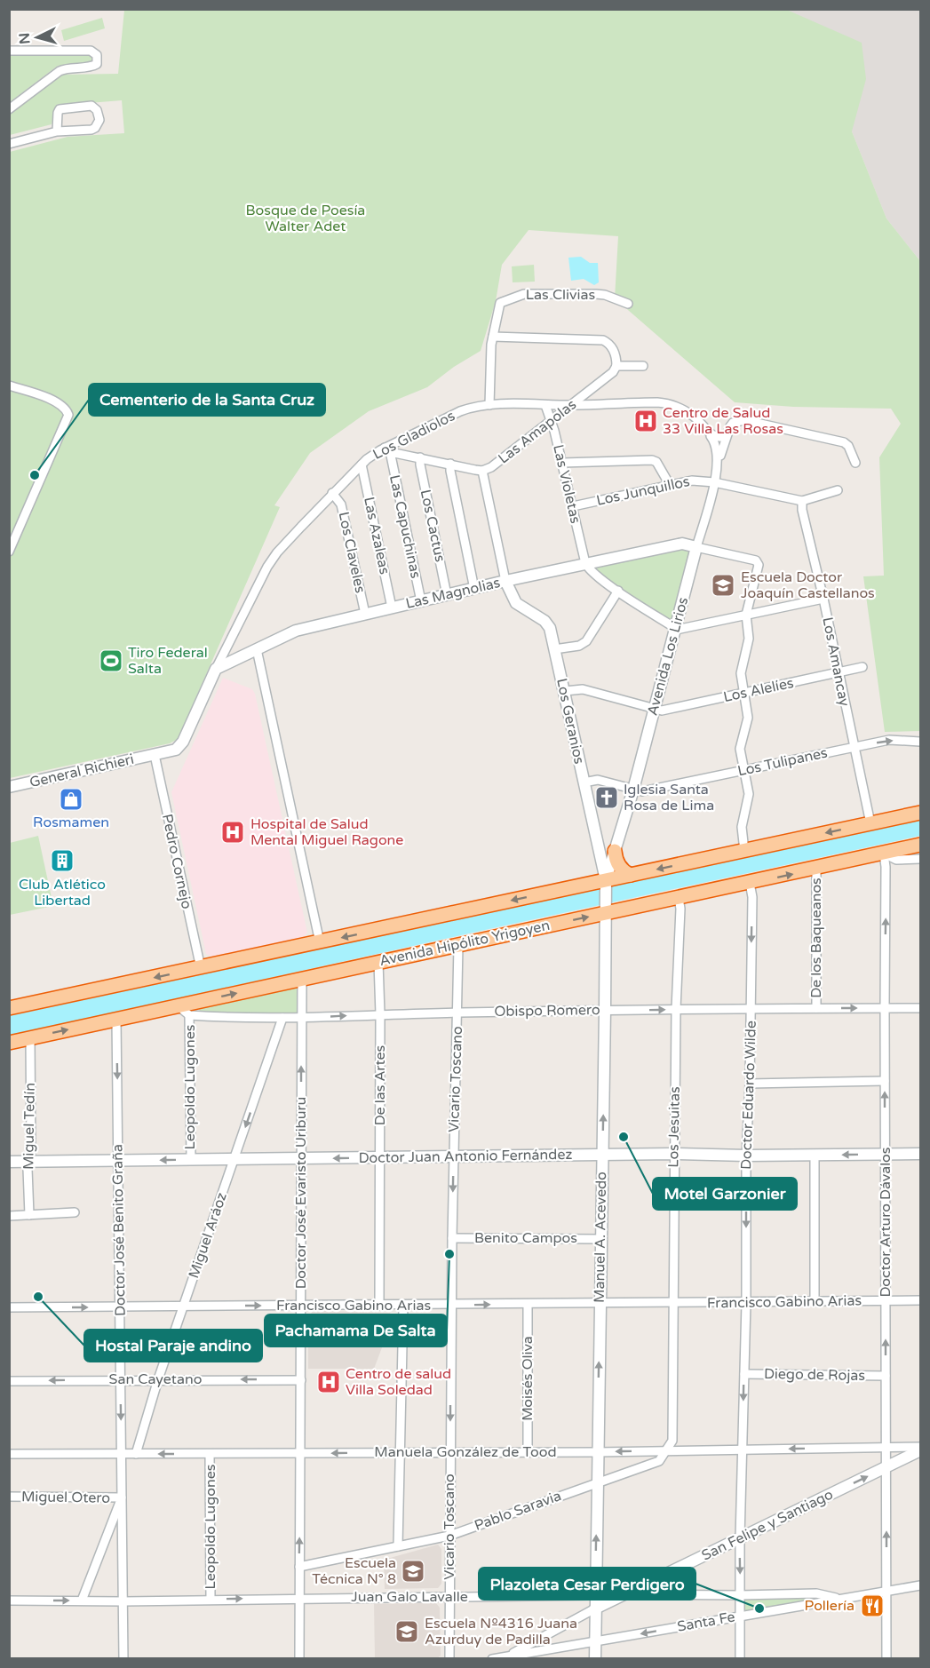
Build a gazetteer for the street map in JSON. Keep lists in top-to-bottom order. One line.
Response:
{"streets":{"highway":["Avenida Hipólito Yrigoyen"],"street":["Las Clivias","Las Amapolas","Los Gladiolos","Las Violetas","Los Junquillos","Los Cactus","Las Capuchinas","Las Azaleas","Los Claveles","Las Magnolias","Avenida Los Lirios","Los Amancay","Los Alelíes","Los Geranios","Los Tulipanes","General Richieri","Pedro Cornejo","De los Baqueanos","Obispo Romero","Vicario Toscano","De las Artes","Leopoldo Lugones","Doctor Eduardo Wilde","Miguel Tedín","Los Jesuitas","Doctor Juan Antonio Fernández","Doctor José Evaristo Uriburu","Doctor Arturo Dávalos","Doctor José Benito Graña","Miguel Aráoz","Manuel A. Acevedo","Benito Campos","Francisco Gabino Arias","Diego de Rojas","Moisés Oliva","San Cayetano","Manuela González de Tood","Miguel Otero","Pablo Saravia","San Felipe y Santiago","Juan Galo Lavalle","Santa Fe"]},"crossings":[["Las Clivias","Los Gladiolos"],["Las Amapolas","Los Gladiolos"],["Las Amapolas","Las Violetas"],["Los Gladiolos","Las Violetas"],["Los Gladiolos","Las Capuchinas"],["Los Gladiolos","Las Azaleas"],["Los Gladiolos","Los Claveles"],["Los Gladiolos","Las Magnolias"],["Los Gladiolos","Avenida Los Lirios"],["Los Gladiolos","General Richieri"],["Los Gladiolos","Pedro Cornejo"],["Las Violetas","Los Junquillos"],["Las Violetas","Las Magnolias"],["Los Junquillos","Avenida Los Lirios"],["Los Junquillos","Los Amancay"],["Los Cactus","Las Magnolias"],["Las Capuchinas","Las Magnolias"],["Las Azaleas","Las Magnolias"],["Los Claveles","Las Magnolias"],["Las Magnolias","Avenida Los Lirios"],["Las Magnolias","Los Geranios"],["Avenida Los Lirios","Los Alelíes"],["Avenida Los Lirios","Los Geranios"],["Avenida Los Lirios","Los Tulipanes"],["Avenida Los Lirios","Manuel A. Acevedo"],["Los Amancay","Los Alelíes"],["Los Amancay","Los Tulipanes"],["Los Alelíes","Los Geranios"],["Los Geranios","Los Tulipanes"],["Los Geranios","Manuel A. Acevedo"],["General Richieri","Pedro Cornejo"],["De los Baqueanos","Avenida Hipólito Yrigoyen"],["De los Baqueanos","Obispo Romero"],["Avenida Hipólito Yrigoyen","Vicario Toscano"],["Avenida Hipólito Yrigoyen","De las Artes"],["Avenida Hipólito Yrigoyen","Doctor Eduardo Wilde"],["Avenida Hipólito Yrigoyen","Miguel Tedín"],["Avenida Hipólito Yrigoyen","Los Jesuitas"],["Avenida Hipólito Yrigoyen","Doctor José Evaristo Uriburu"],["Avenida Hipólito Yrigoyen","Doctor Arturo Dávalos"],["Avenida Hipólito Yrigoyen","Doctor José Benito Graña"],["Avenida Hipólito Yrigoyen","Manuel A. Acevedo"],["Obispo Romero","Vicario Toscano"],["Obispo Romero","De las Artes"],["Obispo Romero","Leopoldo Lugones"],["Obispo Romero","Doctor Eduardo Wilde"],["Obispo Romero","Los Jesuitas"],["Obispo Romero","Doctor José Evaristo Uriburu"],["Obispo Romero","Doctor Arturo Dávalos"],["Obispo Romero","Miguel Aráoz"],["Obispo Romero","Manuel A. Acevedo"],["Vicario Toscano","Doctor Juan Antonio Fernández"],["Vicario Toscano","Benito Campos"],["Vicario Toscano","Francisco Gabino Arias"],["Vicario Toscano","Manuela González de Tood"],["Vicario Toscano","Pablo Saravia"],["Vicario Toscano","Juan Galo Lavalle"],["De las Artes","Doctor Juan Antonio Fernández"],["De las Artes","Francisco Gabino Arias"],["Leopoldo Lugones","Doctor Juan Antonio Fernández"],["Leopoldo Lugones","Manuela González de Tood"],["Leopoldo Lugones","Juan Galo Lavalle"],["Doctor Eduardo Wilde","Doctor Juan Antonio Fernández"],["Doctor Eduardo Wilde","Francisco Gabino Arias"],["Doctor Eduardo Wilde","Diego de Rojas"],["Doctor Eduardo Wilde","Manuela González de Tood"],["Doctor Eduardo Wilde","San Felipe y Santiago"],["Doctor Eduardo Wilde","Juan Galo Lavalle"],["Doctor Eduardo Wilde","Santa Fe"],["Miguel Tedín","Doctor Juan Antonio Fernández"],["Los Jesuitas","Doctor Juan Antonio Fernández"],["Los Jesuitas","Francisco Gabino Arias"],["Los Jesuitas","Manuela González de Tood"],["Los Jesuitas","Pablo Saravia"],["Doctor Juan Antonio Fernández","Doctor José Evaristo Uriburu"],["Doctor Juan Antonio Fernández","Doctor Arturo Dávalos"],["Doctor Juan Antonio Fernández","Doctor José Benito Graña"],["Doctor Juan Antonio Fernández","Miguel Aráoz"],["Doctor Juan Antonio Fernández","Manuel A. Acevedo"],["Doctor José Evaristo Uriburu","Francisco Gabino Arias"],["Doctor José Evaristo Uriburu","San Cayetano"],["Doctor José Evaristo Uriburu","Manuela González de Tood"],["Doctor José Evaristo Uriburu","Pablo Saravia"],["Doctor José Evaristo Uriburu","Juan Galo Lavalle"],["Doctor Arturo Dávalos","Francisco Gabino Arias"],["Doctor Arturo Dávalos","Diego de Rojas"],["Doctor Arturo Dávalos","Manuela González de Tood"],["Doctor Arturo Dávalos","San Felipe y Santiago"],["Doctor Arturo Dávalos","Santa Fe"],["Doctor José Benito Graña","Francisco Gabino Arias"],["Doctor José Benito Graña","San Cayetano"],["Doctor José Benito Graña","Manuela González de Tood"],["Doctor José Benito Graña","Miguel Otero"],["Doctor José Benito Graña","Juan Galo Lavalle"],["Miguel Aráoz","Francisco Gabino Arias"],["Miguel Aráoz","San Cayetano"],["Miguel Aráoz","Manuela González de Tood"],["Manuel A. Acevedo","Benito Campos"],["Manuel A. Acevedo","Francisco Gabino Arias"],["Manuel A. Acevedo","Manuela González de Tood"],["Manuel A. Acevedo","Pablo Saravia"],["Manuel A. Acevedo","San Felipe y Santiago"],["Manuel A. Acevedo","Juan Galo Lavalle"],["Manuel A. Acevedo","Santa Fe"],["Francisco Gabino Arias","Moisés Oliva"],["Moisés Oliva","Manuela González de Tood"],["Manuela González de Tood","Pablo Saravia"],["Manuela González de Tood","San Felipe y Santiago"],["San Felipe y Santiago","Juan Galo Lavalle"],["San Felipe y Santiago","Santa Fe"],["Juan Galo Lavalle","Santa Fe"]],"one_way":["Doctor José Evaristo Uriburu","Doctor Arturo Dávalos","Manuel A. Acevedo","San Cayetano","Manuela González de Tood","San Felipe y Santiago"],"parks":["Bosque de Poesía Walter Adet"],"places":{"hospital":["Centro de Salud 33 Villa Las Rosas","Hospital de Salud Mental Miguel Ragone","Centro de salud Villa Soledad"],"other":["Cementerio de la Santa Cruz","Motel Garzonier","Pachamama De Salta","Hostal Paraje andino","Plazoleta Cesar Perdigero"],"school or university":["Escuela Doctor Joaquín Castellanos","Escuela Técnica N° 8","Escuela Nº4316 Juana Azurduy de Padilla"],"sports":["Tiro Federal Salta"],"church":["Iglesia Santa Rosa de Lima"],"shop":["Rosmamen"],"building":["Club Atlético Libertad"],"restaurant":["Pollería"]},"north":"left"}
